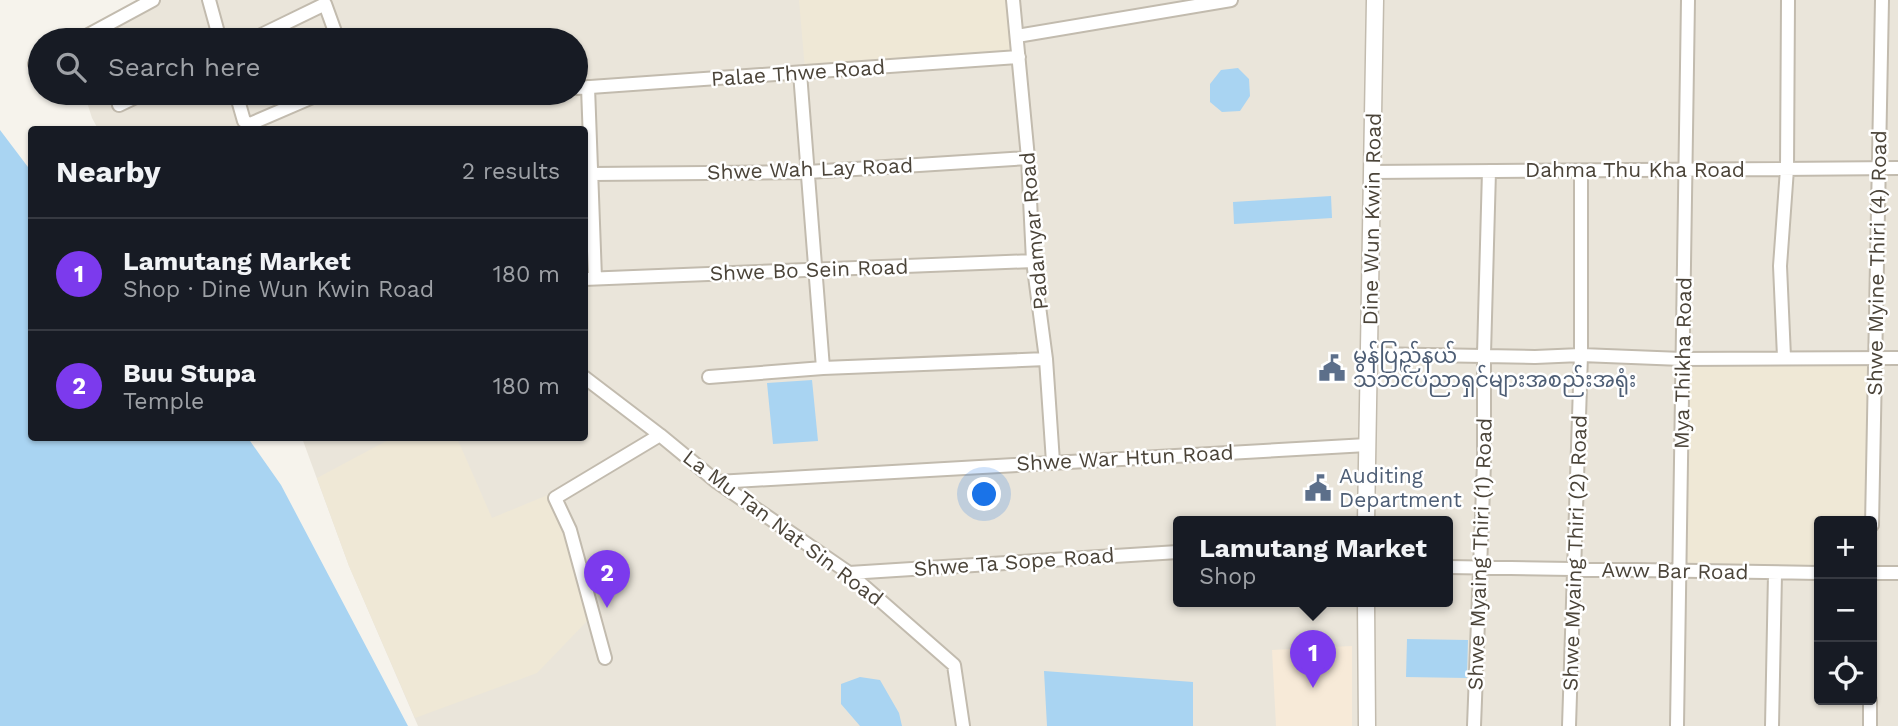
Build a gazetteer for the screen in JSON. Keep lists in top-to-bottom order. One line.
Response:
{"streets":{"street":["Palae Thwe Road","Shwe Wah Lay Road","Dahma Thu Kha Road","Dine Wun Kwin Road","Padamyar Road","Shwe Myine Thiri (4) Road","Shwe Bo Sein Road","Mya Thikha Road","Shwe War Htun Road","La Mu Tan Nat Sin Road","Shwe Myaing Thiri (2) Road","Shwe Myaing Thiri (1) Road","Shwe Ta Sope Road","Aww Bar Road"]},"crossings":[["Palae Thwe Road","Padamyar Road"],["Shwe Wah Lay Road","Padamyar Road"],["Dahma Thu Kha Road","Dine Wun Kwin Road"],["Dahma Thu Kha Road","Shwe Myine Thiri (4) Road"],["Dahma Thu Kha Road","Mya Thikha Road"],["Dahma Thu Kha Road","Shwe Myaing Thiri (2) Road"],["Dahma Thu Kha Road","Shwe Myaing Thiri (1) Road"],["Dine Wun Kwin Road","Shwe War Htun Road"],["Padamyar Road","Shwe Bo Sein Road"],["Padamyar Road","Shwe War Htun Road"],["Mya Thikha Road","Aww Bar Road"],["Shwe War Htun Road","La Mu Tan Nat Sin Road"],["La Mu Tan Nat Sin Road","Shwe Ta Sope Road"],["Shwe Myaing Thiri (2) Road","Aww Bar Road"],["Shwe Myaing Thiri (1) Road","Aww Bar Road"]],"places":{"public building":["မွန်ပြည်နယ် သဘင်ပညာရှင်များအစည်းအရုံး","Auditing Department"]},"page":{"search":"Search here","heading":["Nearby","2 results"],"list":[{"mark":"1","name":"Lamutang Market","note":"Shop · Dine Wun Kwin Road","value":"180 m"},{"mark":"2","name":"Buu Stupa","note":"Temple","value":"180 m"}],"map_buttons":["+","−"],"popup":["Lamutang Market","Shop"],"pins":["2","1"]}}
